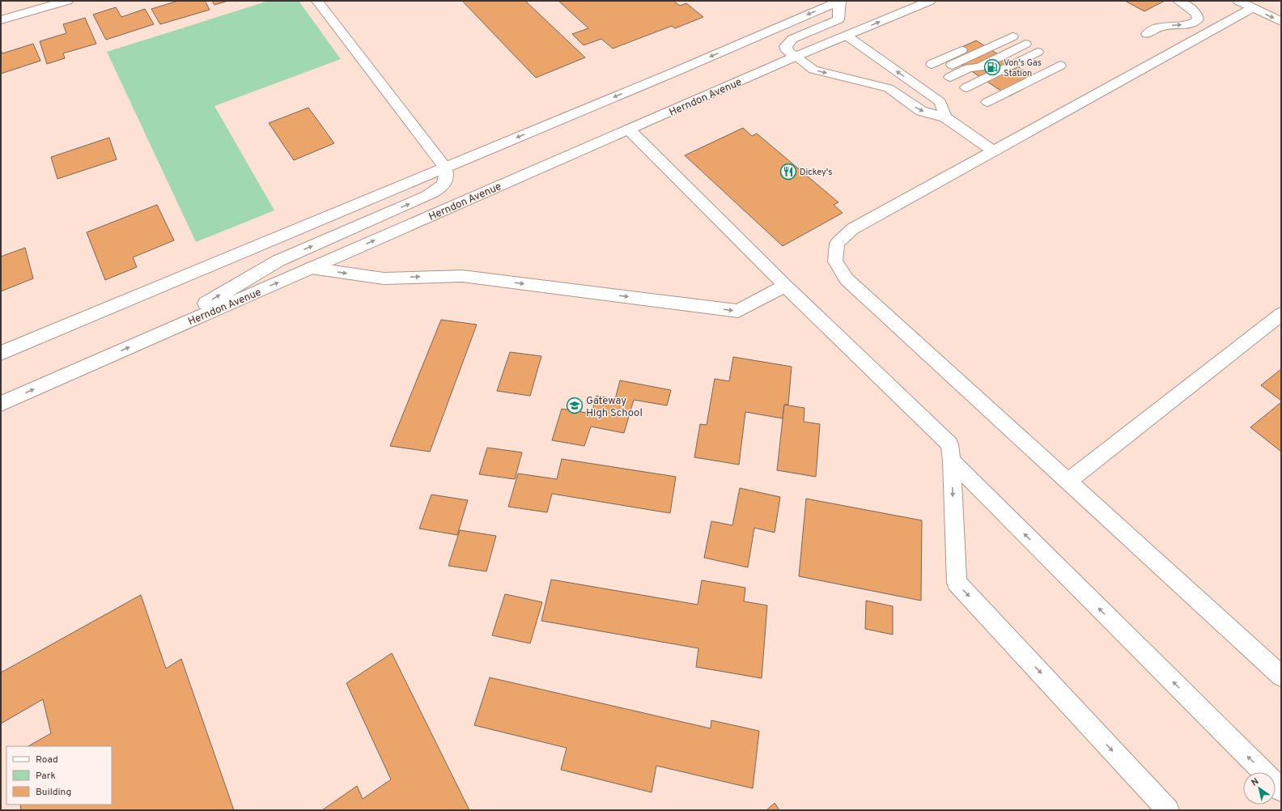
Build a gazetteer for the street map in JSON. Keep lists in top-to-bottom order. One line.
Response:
{"streets":{"main road":["Herndon Avenue"]},"places":{"fuel station":["Von's Gas Station"],"restaurant":["Dickey's"],"school or university":["Gateway High School"]},"legend":["Road","Park","Building"],"north":"top left"}
